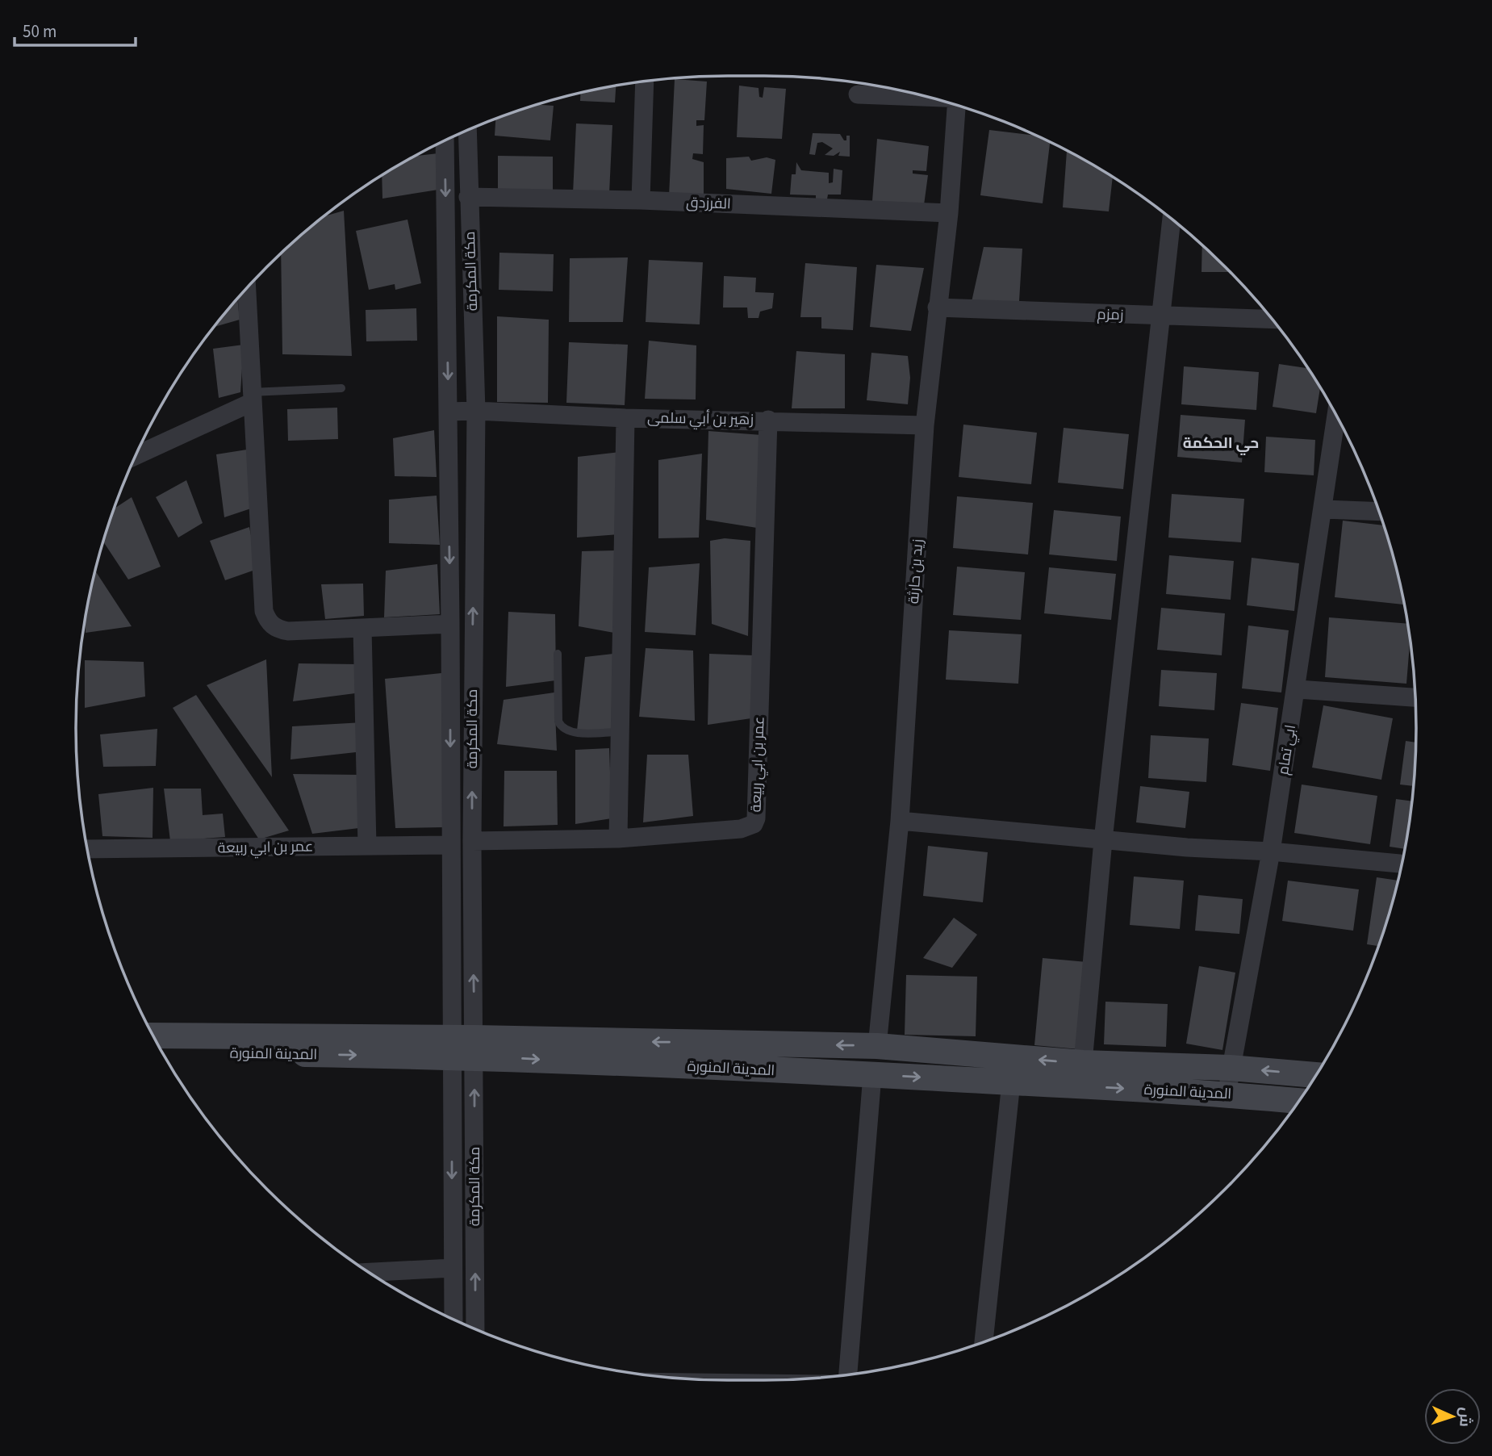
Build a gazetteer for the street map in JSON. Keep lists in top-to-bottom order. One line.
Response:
{"streets":{"main road":["المدينة المنورة"],"street":["الفرزدق","مكة المكرمة","زمزم","زهير بن أبي سلمى","زيد بن حارثة","ابي تمام","عمر بن ابي ربيعة"]},"crossings":[["الفرزدق","مكة المكرمة"],["الفرزدق","زيد بن حارثة"],["مكة المكرمة","زهير بن أبي سلمى"],["مكة المكرمة","عمر بن ابي ربيعة"],["مكة المكرمة","المدينة المنورة"],["زمزم","زيد بن حارثة"],["زهير بن أبي سلمى","زيد بن حارثة"],["زهير بن أبي سلمى","عمر بن ابي ربيعة"],["ابي تمام","المدينة المنورة"]],"districts":["حي الحكمة"],"scale_bar":"50 m","north":"right"}
